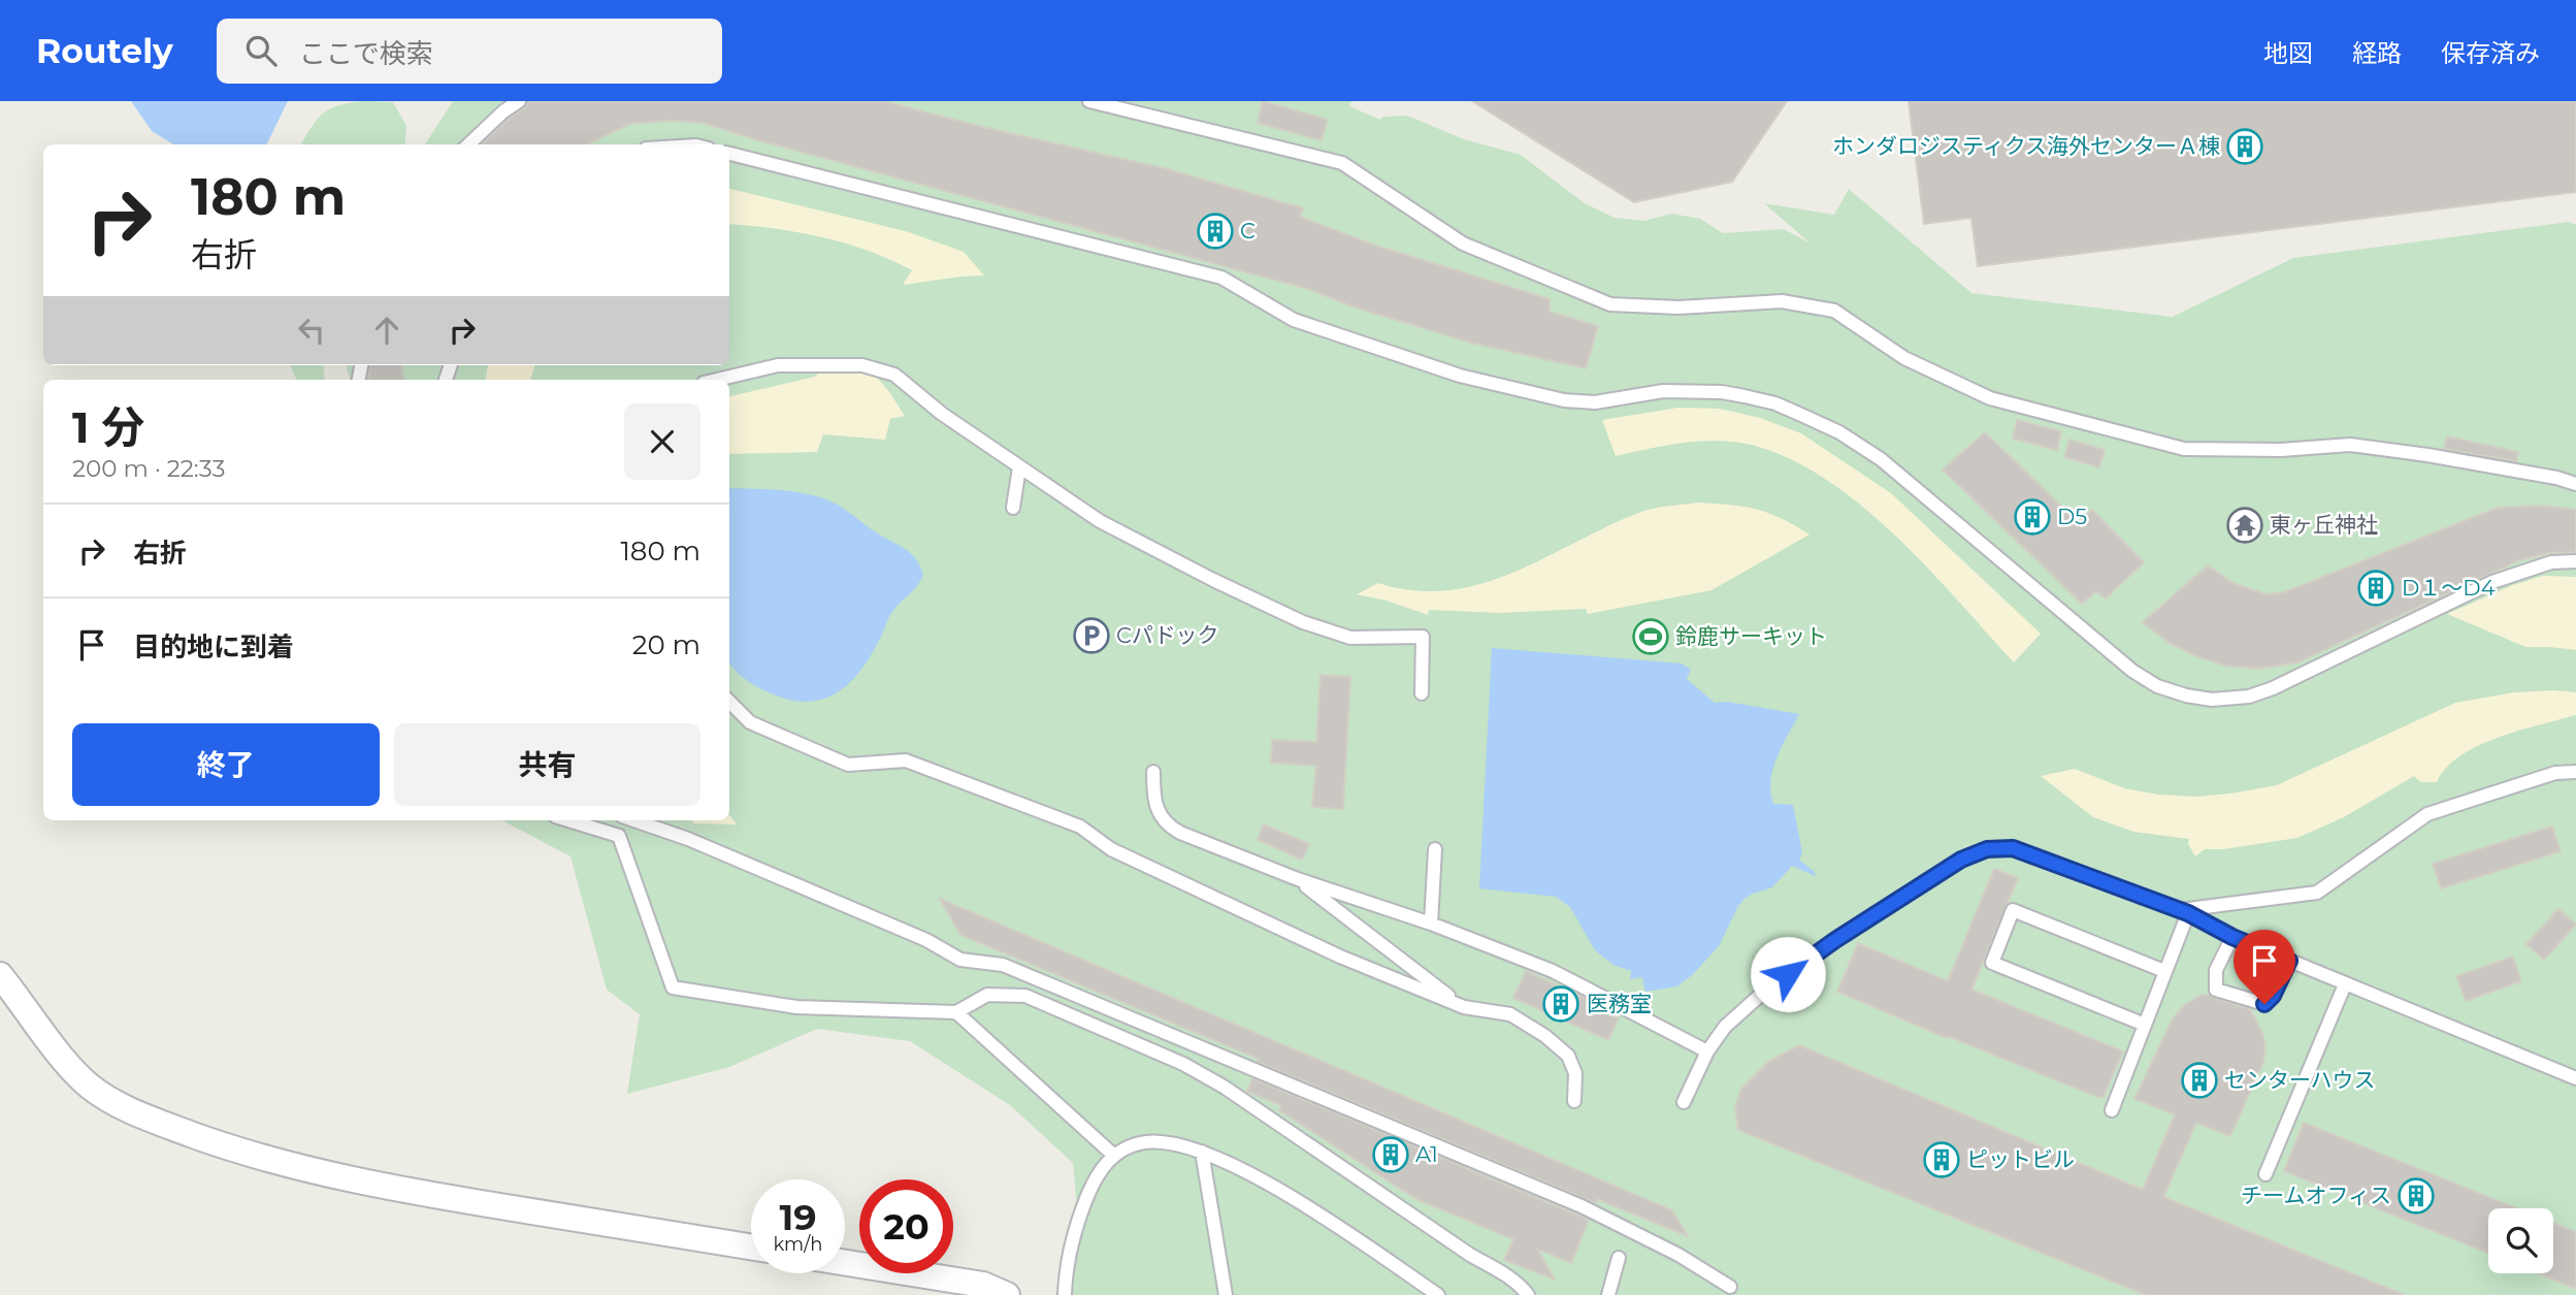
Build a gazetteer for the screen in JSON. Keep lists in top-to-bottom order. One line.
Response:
{"places":{"building":["ホンダロジスティクス海外センターＡ棟","C","D5","D１～D4","医務室","センターハウス","A1","ピットビル","チームオフィス"],"temple":["東ヶ丘神社"],"parking":["Cパドック"],"sports":["鈴鹿サーキット"]},"page":{"header":"Routely","search":"ここで検索","nav":["地図","経路","保存済み"],"turn":["180 m","右折"],"heading":["1 分","200 m · 22:33"],"list":[{"name":"右折","value":"180 m"},{"name":"目的地に到着","value":"20 m"}],"buttons":["終了","共有"],"speed":"19 km/h","limit":"20"}}
